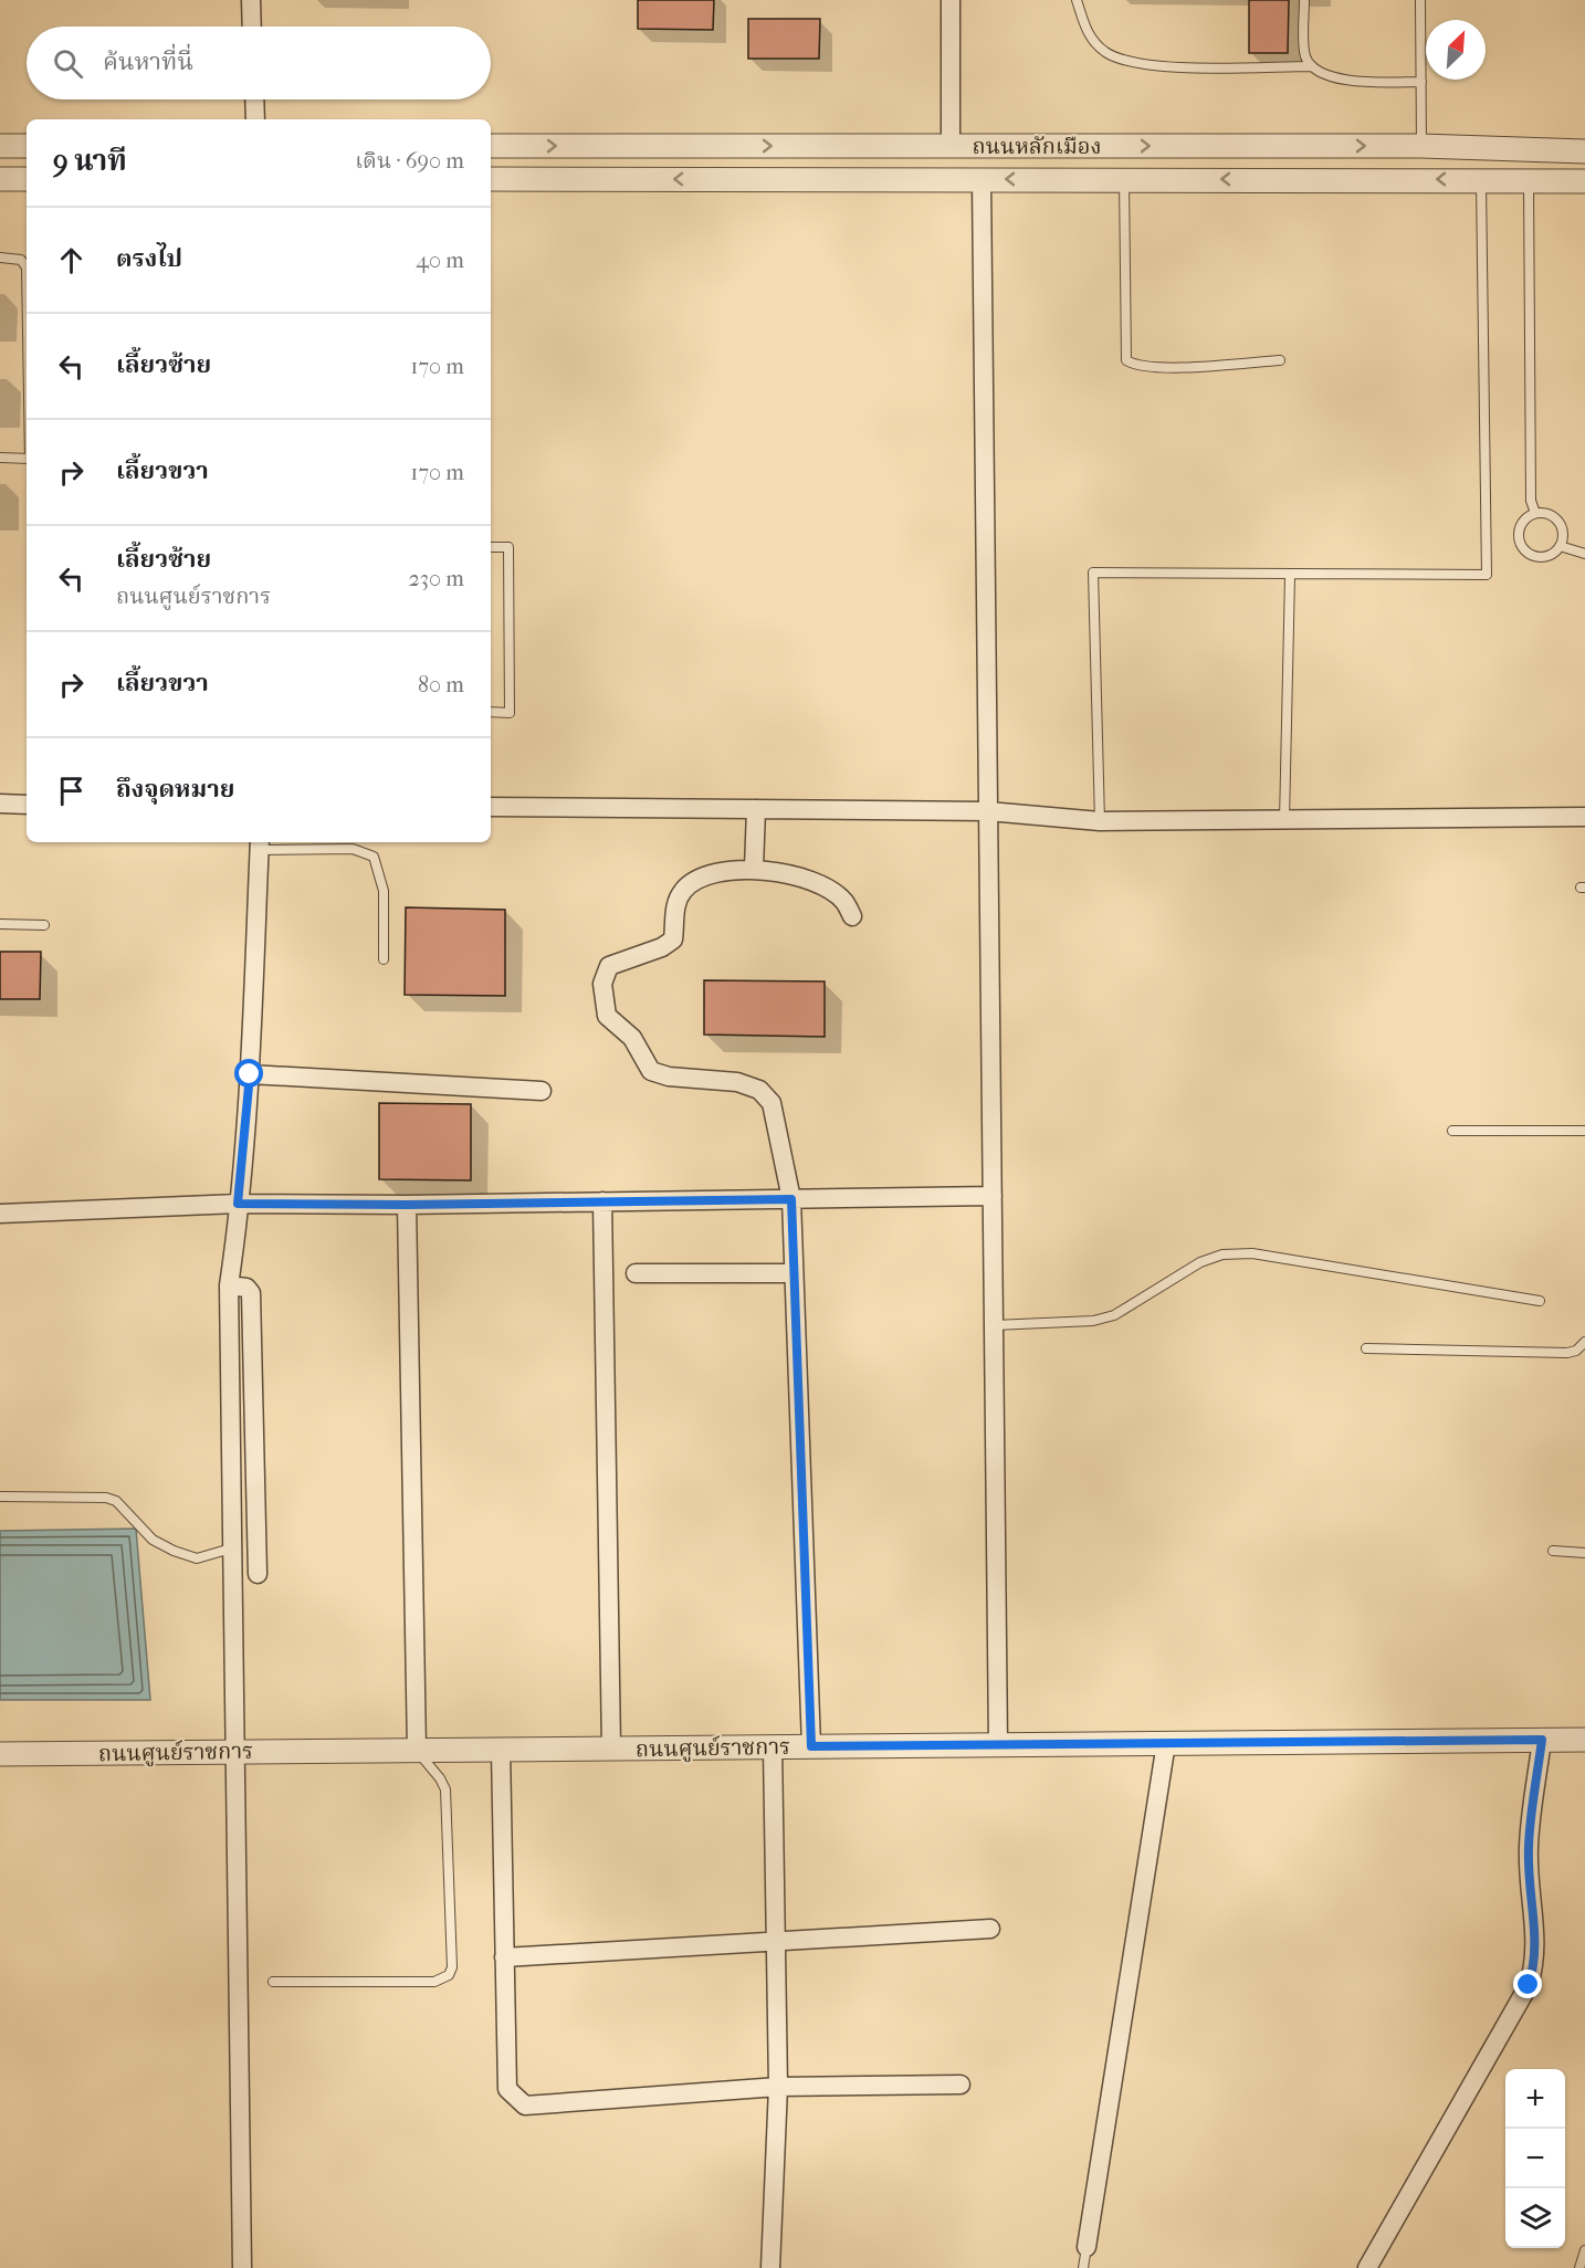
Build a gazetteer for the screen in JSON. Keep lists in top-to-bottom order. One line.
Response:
{"streets":{"street":["ถนนหลักเมือง","ถนนศูนย์ราชการ"]},"north":"top right","page":{"search":"ค้นหาที่นี่","heading":["9 นาที","เดิน · 690 m"],"list":[["ตรงไป","40 m"],["เลี้ยวซ้าย","170 m"],["เลี้ยวขวา","170 m"],["เลี้ยวซ้าย","ถนนศูนย์ราชการ","230 m"],["เลี้ยวขวา","80 m"],"ถึงจุดหมาย"],"map_buttons":["+","−"]}}
